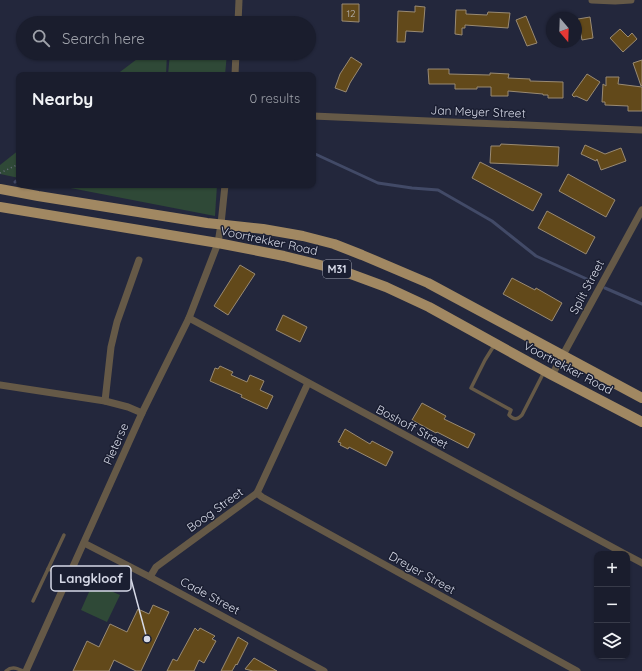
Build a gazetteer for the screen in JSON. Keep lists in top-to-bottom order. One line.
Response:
{"streets":{"main road":["Voortrekker Road","M31"],"street":["Jan Meyer Street","Split Street","Boshoff Street","Pieterse","Boog Street","Dreyer Street","Cade Street"]},"crossings":[["Voortrekker Road","Split Street"],["Voortrekker Road","Pieterse"],["Boshoff Street","Pieterse"],["Boshoff Street","Boog Street"],["Pieterse","Cade Street"],["Boog Street","Dreyer Street"],["Boog Street","Cade Street"]],"places":["Langkloof"],"house_numbers":["12"],"north":"bottom","page":{"search":"Search here","heading":["Nearby","0 results"],"map_buttons":["+","−"]}}
